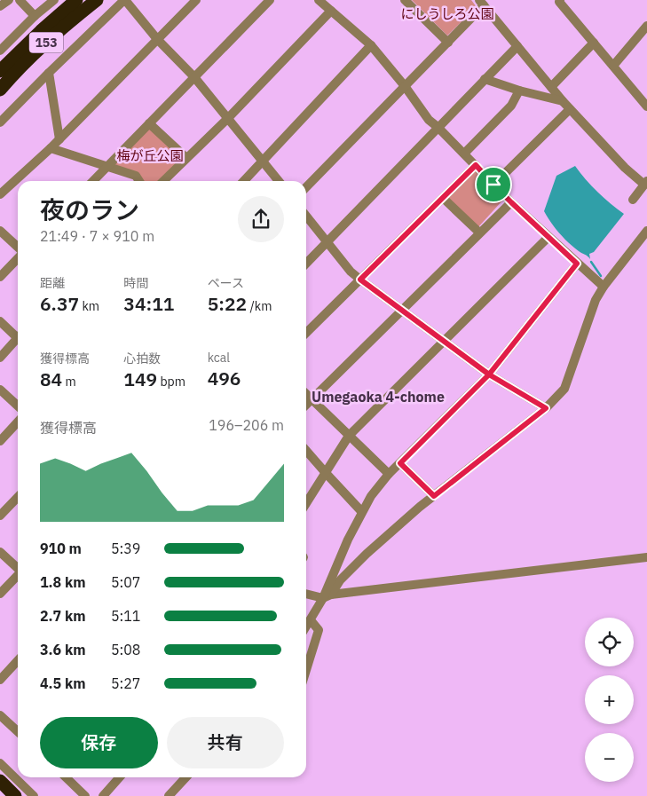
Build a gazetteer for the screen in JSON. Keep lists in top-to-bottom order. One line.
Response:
{"streets":{"highway":["153"]},"districts":["Umegaoka 4-chome"],"parks":["にしうしろ公園","梅が丘公園"],"page":{"heading":["夜のラン","21:49 · 7 × 910 m"],"stats":[["距離","6.37 km"],["時間","34:11"],["ペース","5:22 /km"],["獲得標高","84 m"],["心拍数","149 bpm"],["kcal","496"]],"chart":["獲得標高","196–206 m"],"list":[{"name":"910 m","note":"5:39"},{"name":"1.8 km","note":"5:07"},{"name":"2.7 km","note":"5:11"},{"name":"3.6 km","note":"5:08"},{"name":"4.5 km","note":"5:27"}],"map_buttons":["+","−"],"buttons":["保存","共有"]}}
